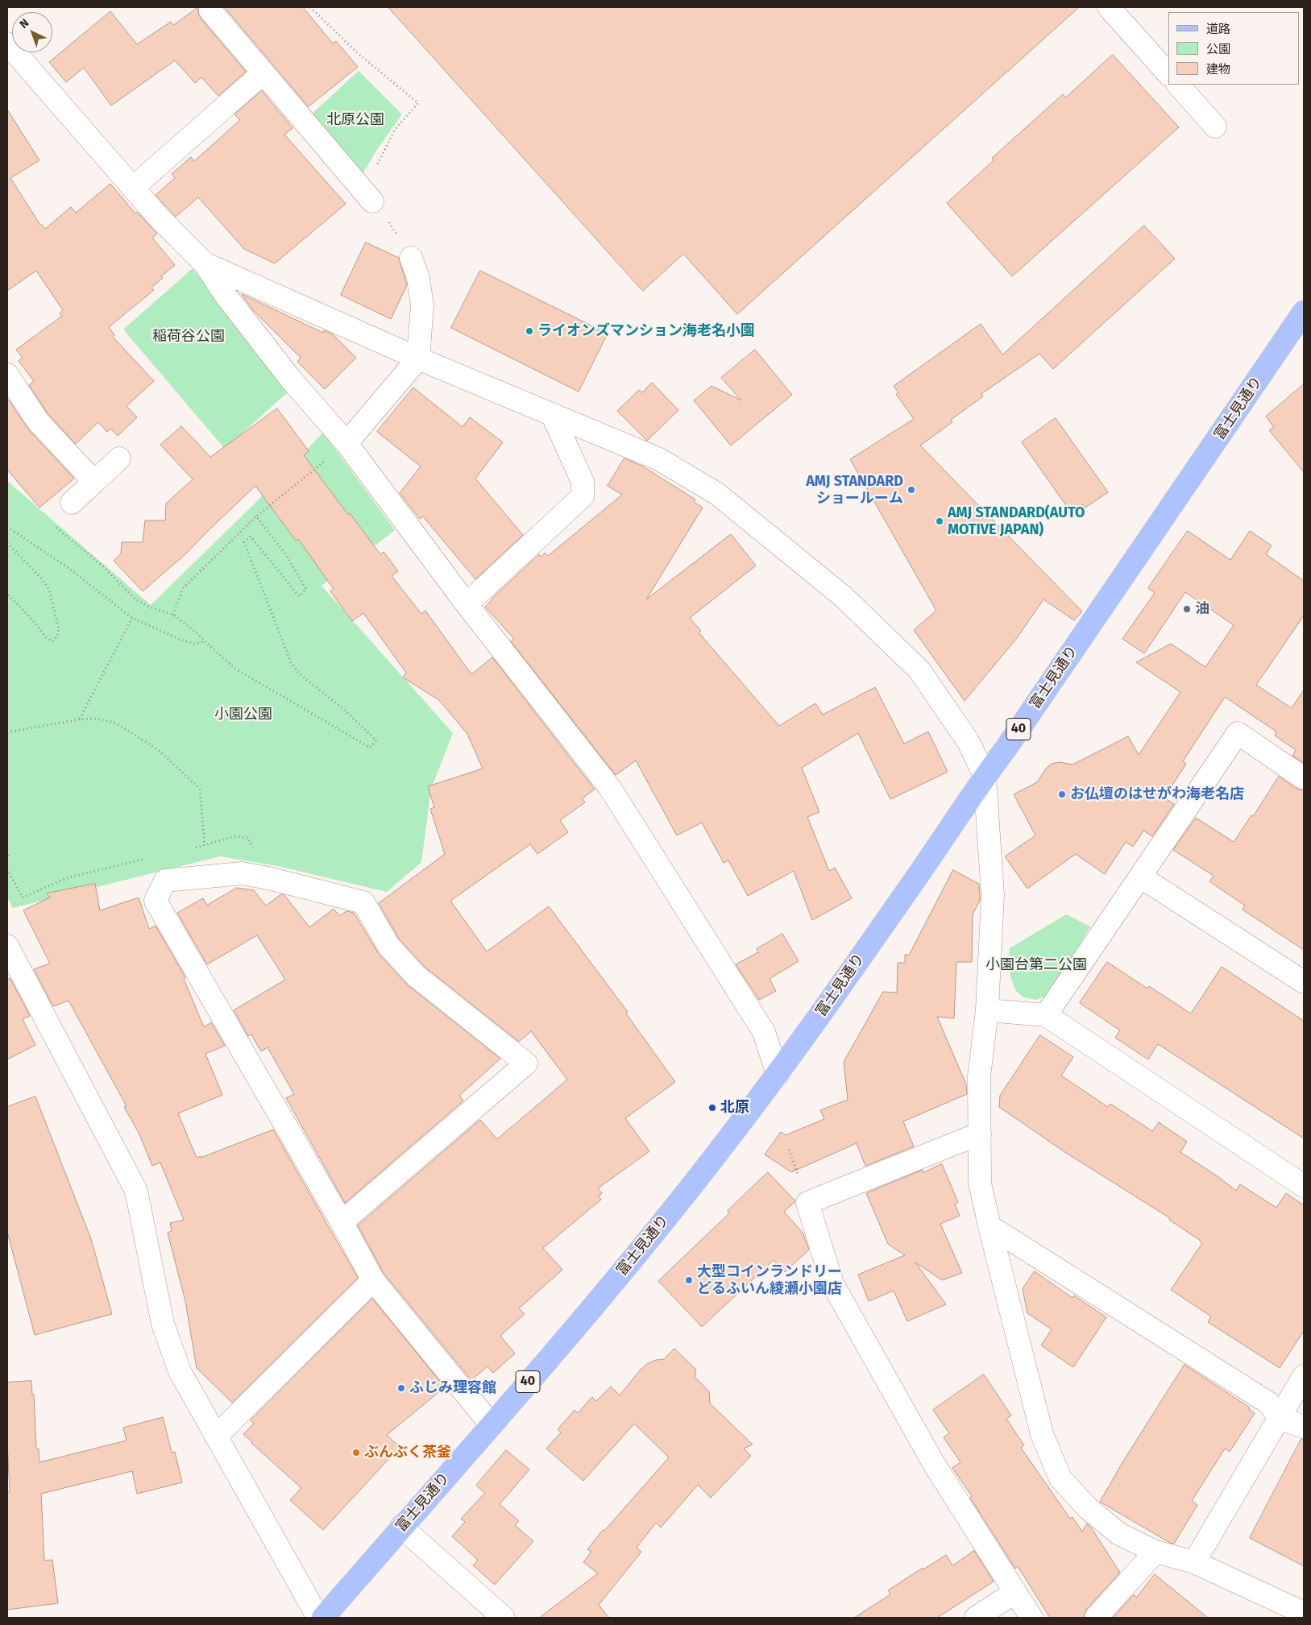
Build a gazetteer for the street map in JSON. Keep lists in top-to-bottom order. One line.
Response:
{"streets":{"main road":["富士見通り","40"]},"parks":["北原公園","稲荷谷公園","小園公園","小園台第二公園"],"places":["ライオンズマンション海老名小園","AMJ STANDARD ショールーム","AMJ STANDARD(AUTO MOTIVE JAPAN)","油","お仏壇のはせがわ海老名店","北原","大型コインランドリー どるふいん綾瀬小園店","ふじみ理容館","ぶんぶく茶釜"],"legend":["道路","公園","建物"],"north":"top left"}
